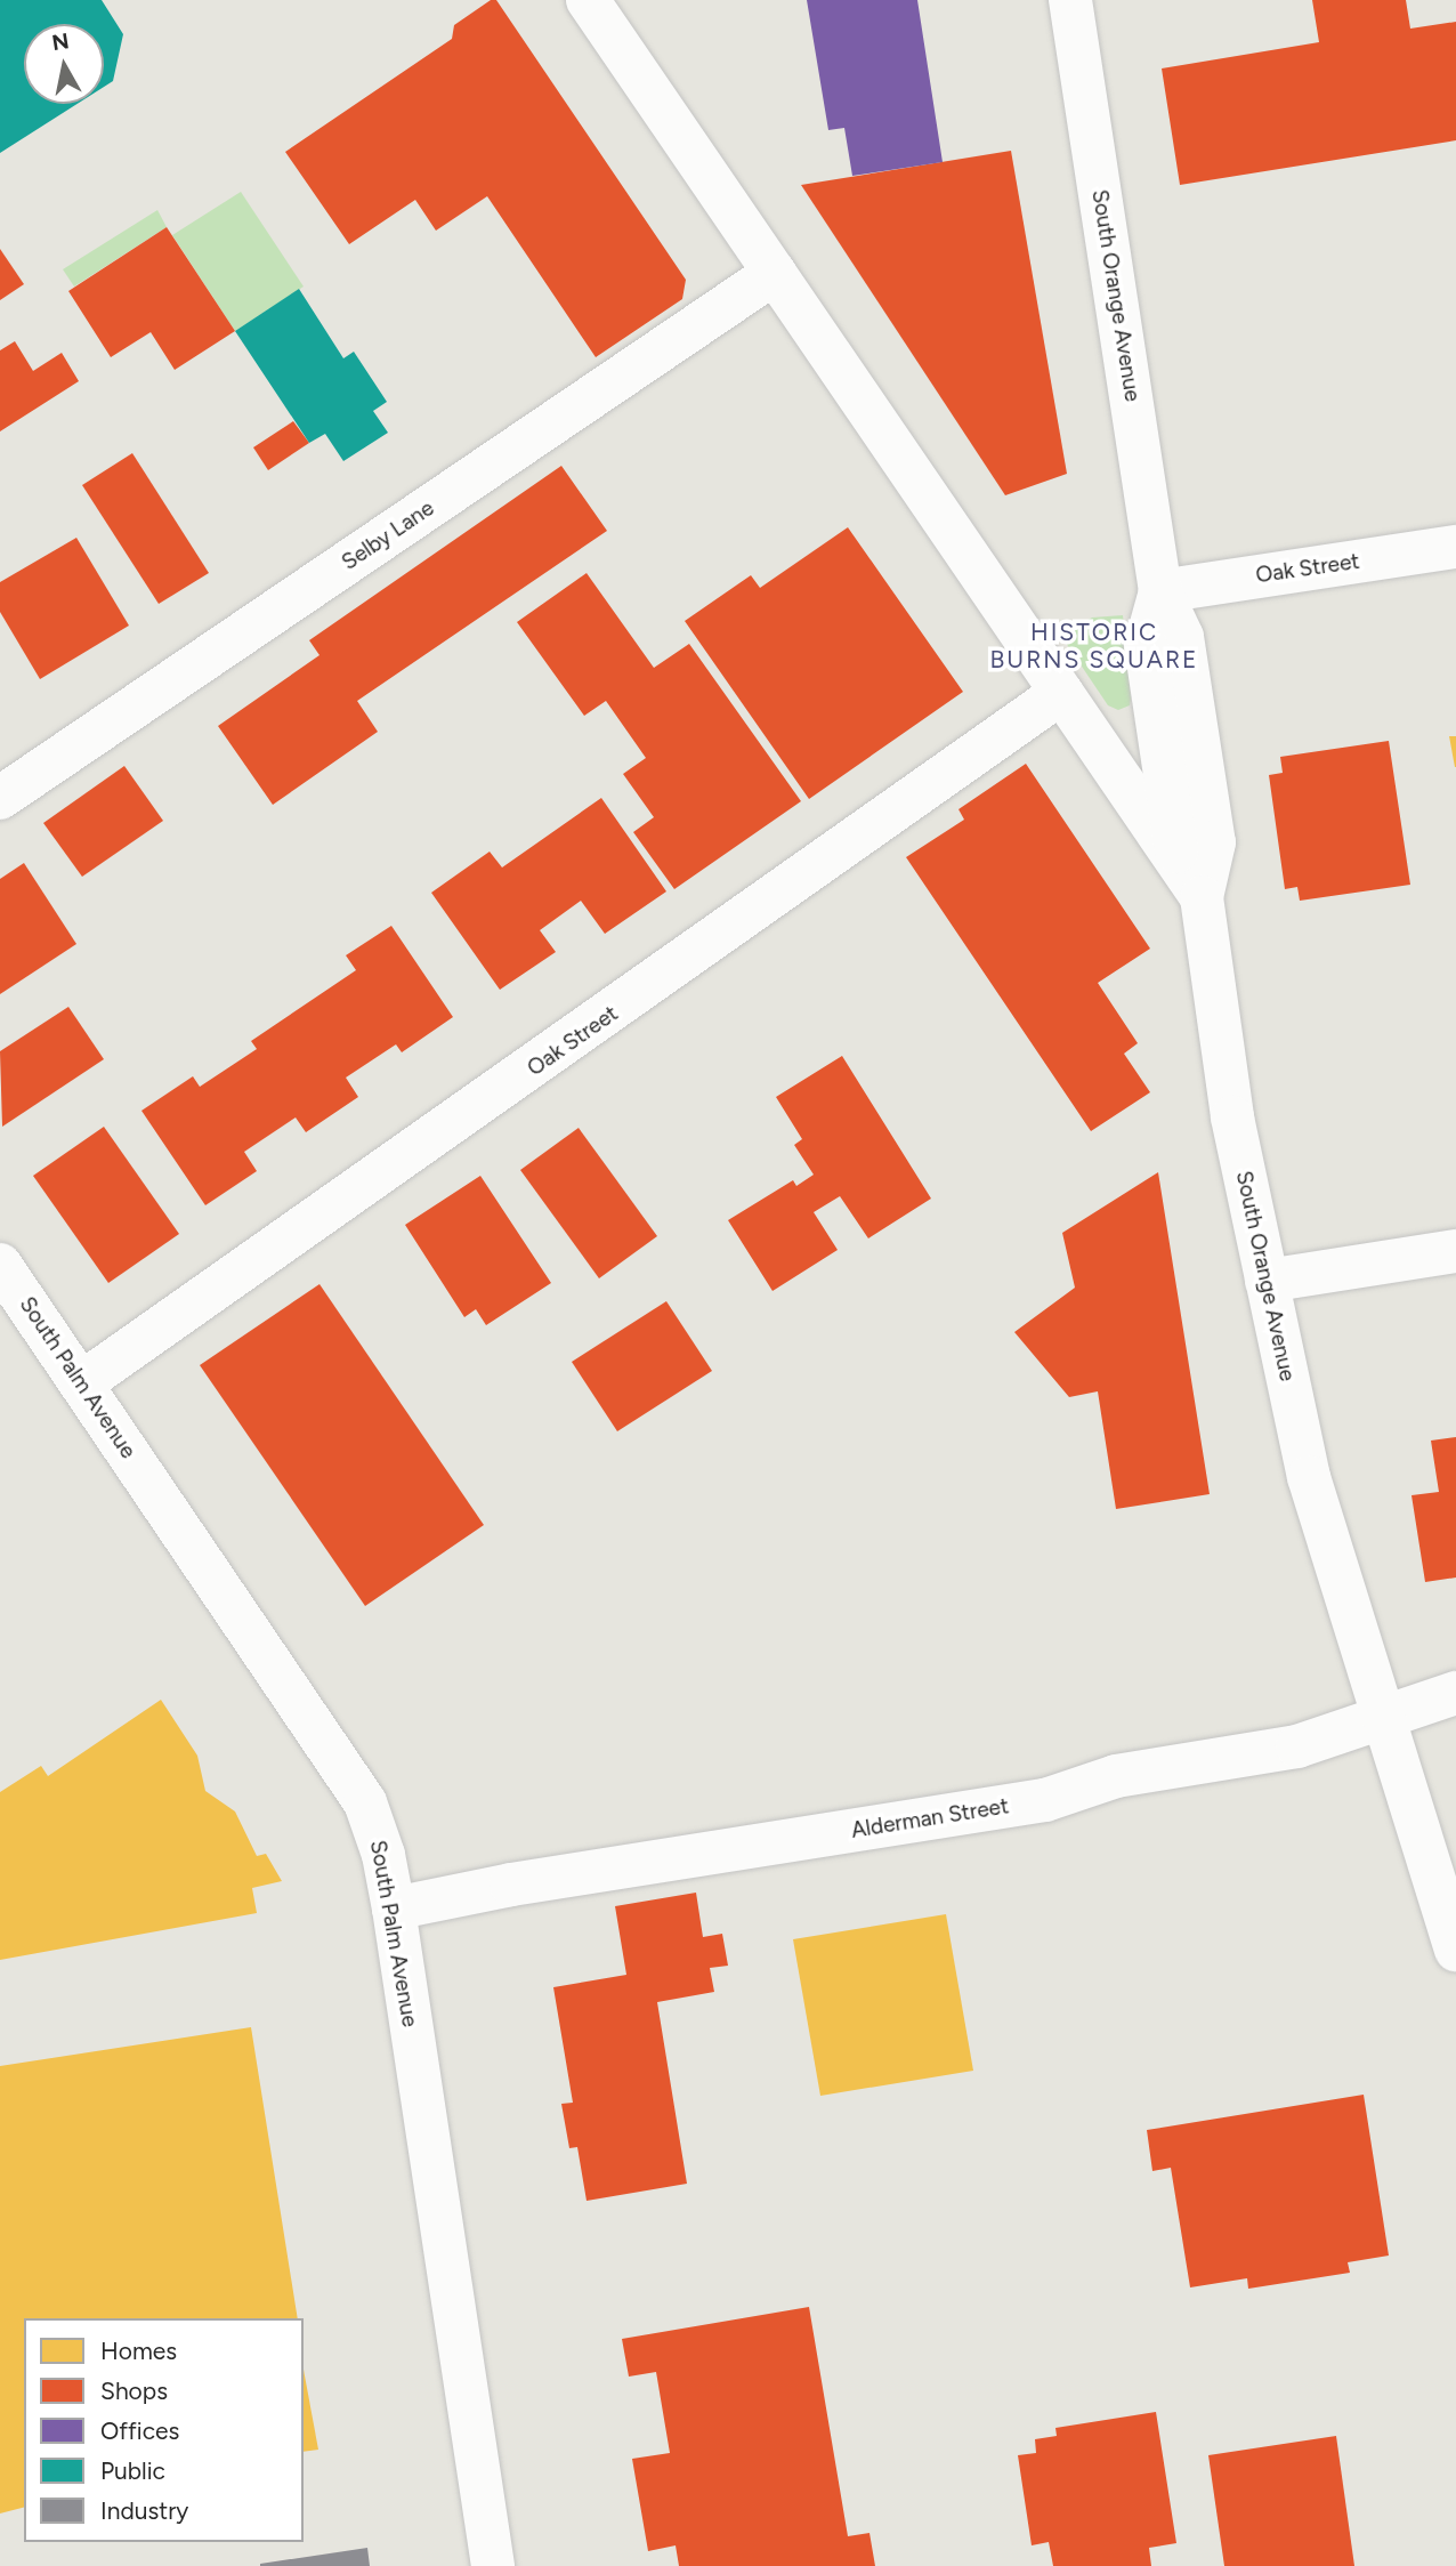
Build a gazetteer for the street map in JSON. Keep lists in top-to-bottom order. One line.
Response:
{"streets":{"street":["South Orange Avenue","Selby Lane","Oak Street","South Palm Avenue","Alderman Street"]},"crossings":[["South Orange Avenue","Oak Street"],["South Orange Avenue","Alderman Street"],["Oak Street","South Palm Avenue"],["South Palm Avenue","Alderman Street"]],"districts":["HISTORIC BURNS SQUARE"],"legend":["Homes","Shops","Offices","Public","Industry"],"north":"top"}
